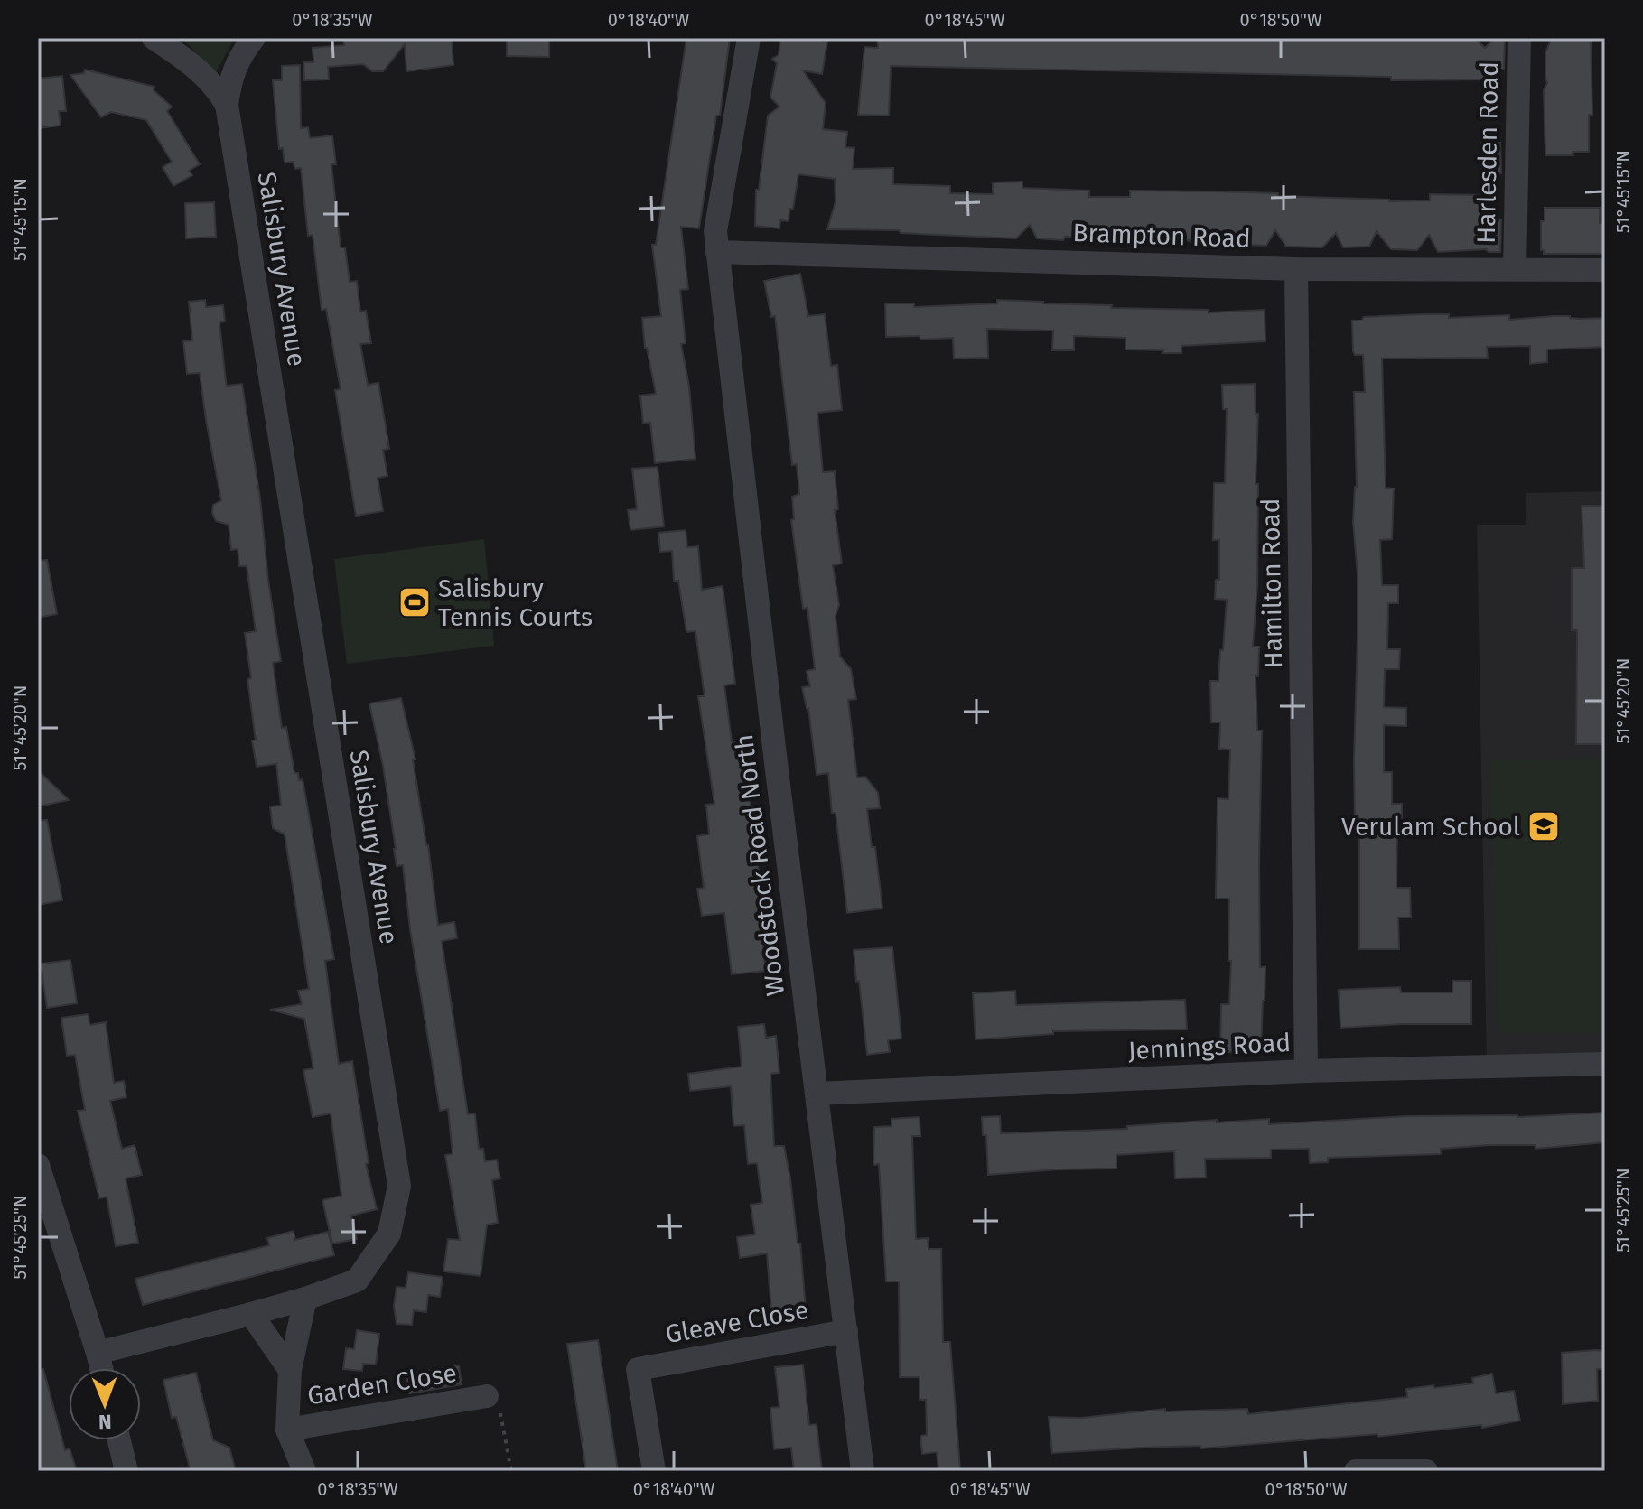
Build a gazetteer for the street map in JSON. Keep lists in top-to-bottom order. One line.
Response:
{"streets":{"street":["Harlesden Road","Brampton Road","Salisbury Avenue","Hamilton Road","Woodstock Road North","Jennings Road","Gleave Close","Garden Close"]},"crossings":[["Harlesden Road","Brampton Road"],["Brampton Road","Hamilton Road"],["Brampton Road","Woodstock Road North"],["Salisbury Avenue","Garden Close"],["Hamilton Road","Jennings Road"],["Woodstock Road North","Jennings Road"],["Woodstock Road North","Gleave Close"]],"places":{"sports":["Salisbury Tennis Courts"],"school or university":["Verulam School"]},"north":"bottom","coordinates":["0°18'35\"W","0°18'40\"W","0°18'45\"W","0°18'50\"W","51°45'15\"N","51°45'20\"N","51°45'25\"N"]}
